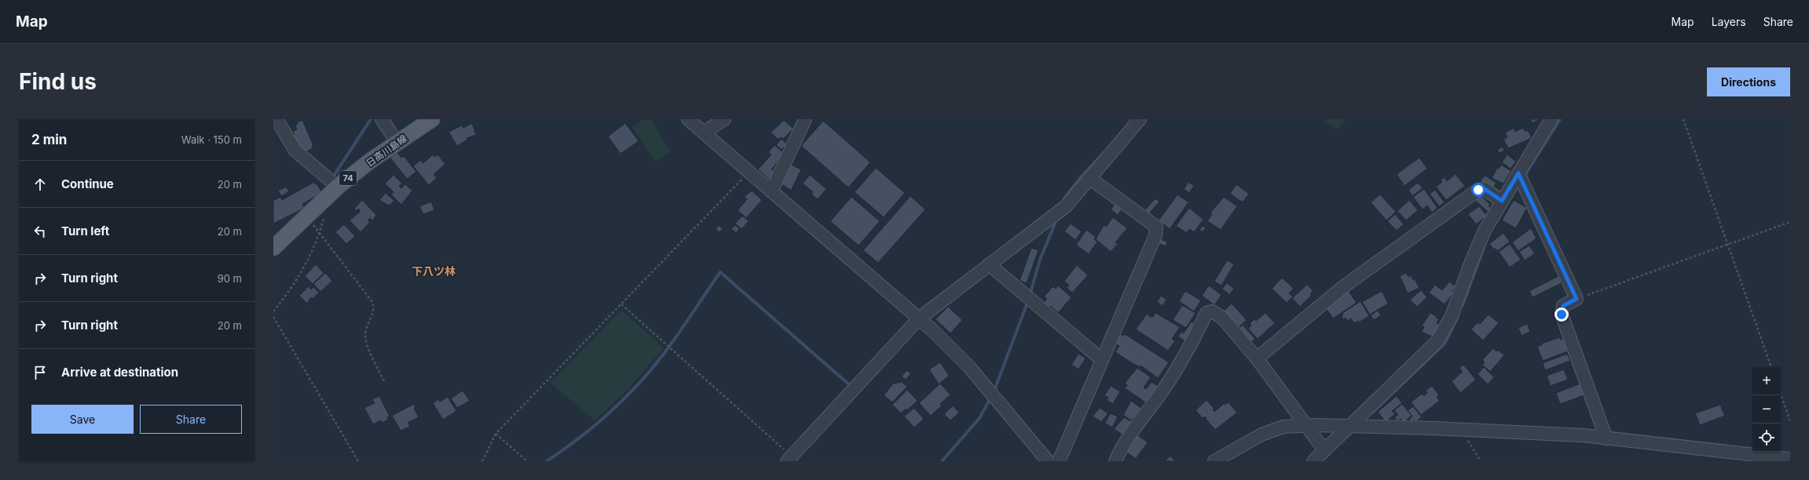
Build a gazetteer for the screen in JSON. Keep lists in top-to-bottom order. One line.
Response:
{"streets":{"main road":["日高川島線","74"]},"districts":["下八ツ林"],"page":{"header":"Map","nav":["Map","Layers","Share"],"buttons":["Directions",["Save","Share"]],"title":"Find us","heading":["2 min","Walk · 150 m"],"list":[["Continue","20 m"],["Turn left","20 m"],["Turn right","90 m"],["Turn right","20 m"],"Arrive at destination"],"map_buttons":["+","−"]}}
